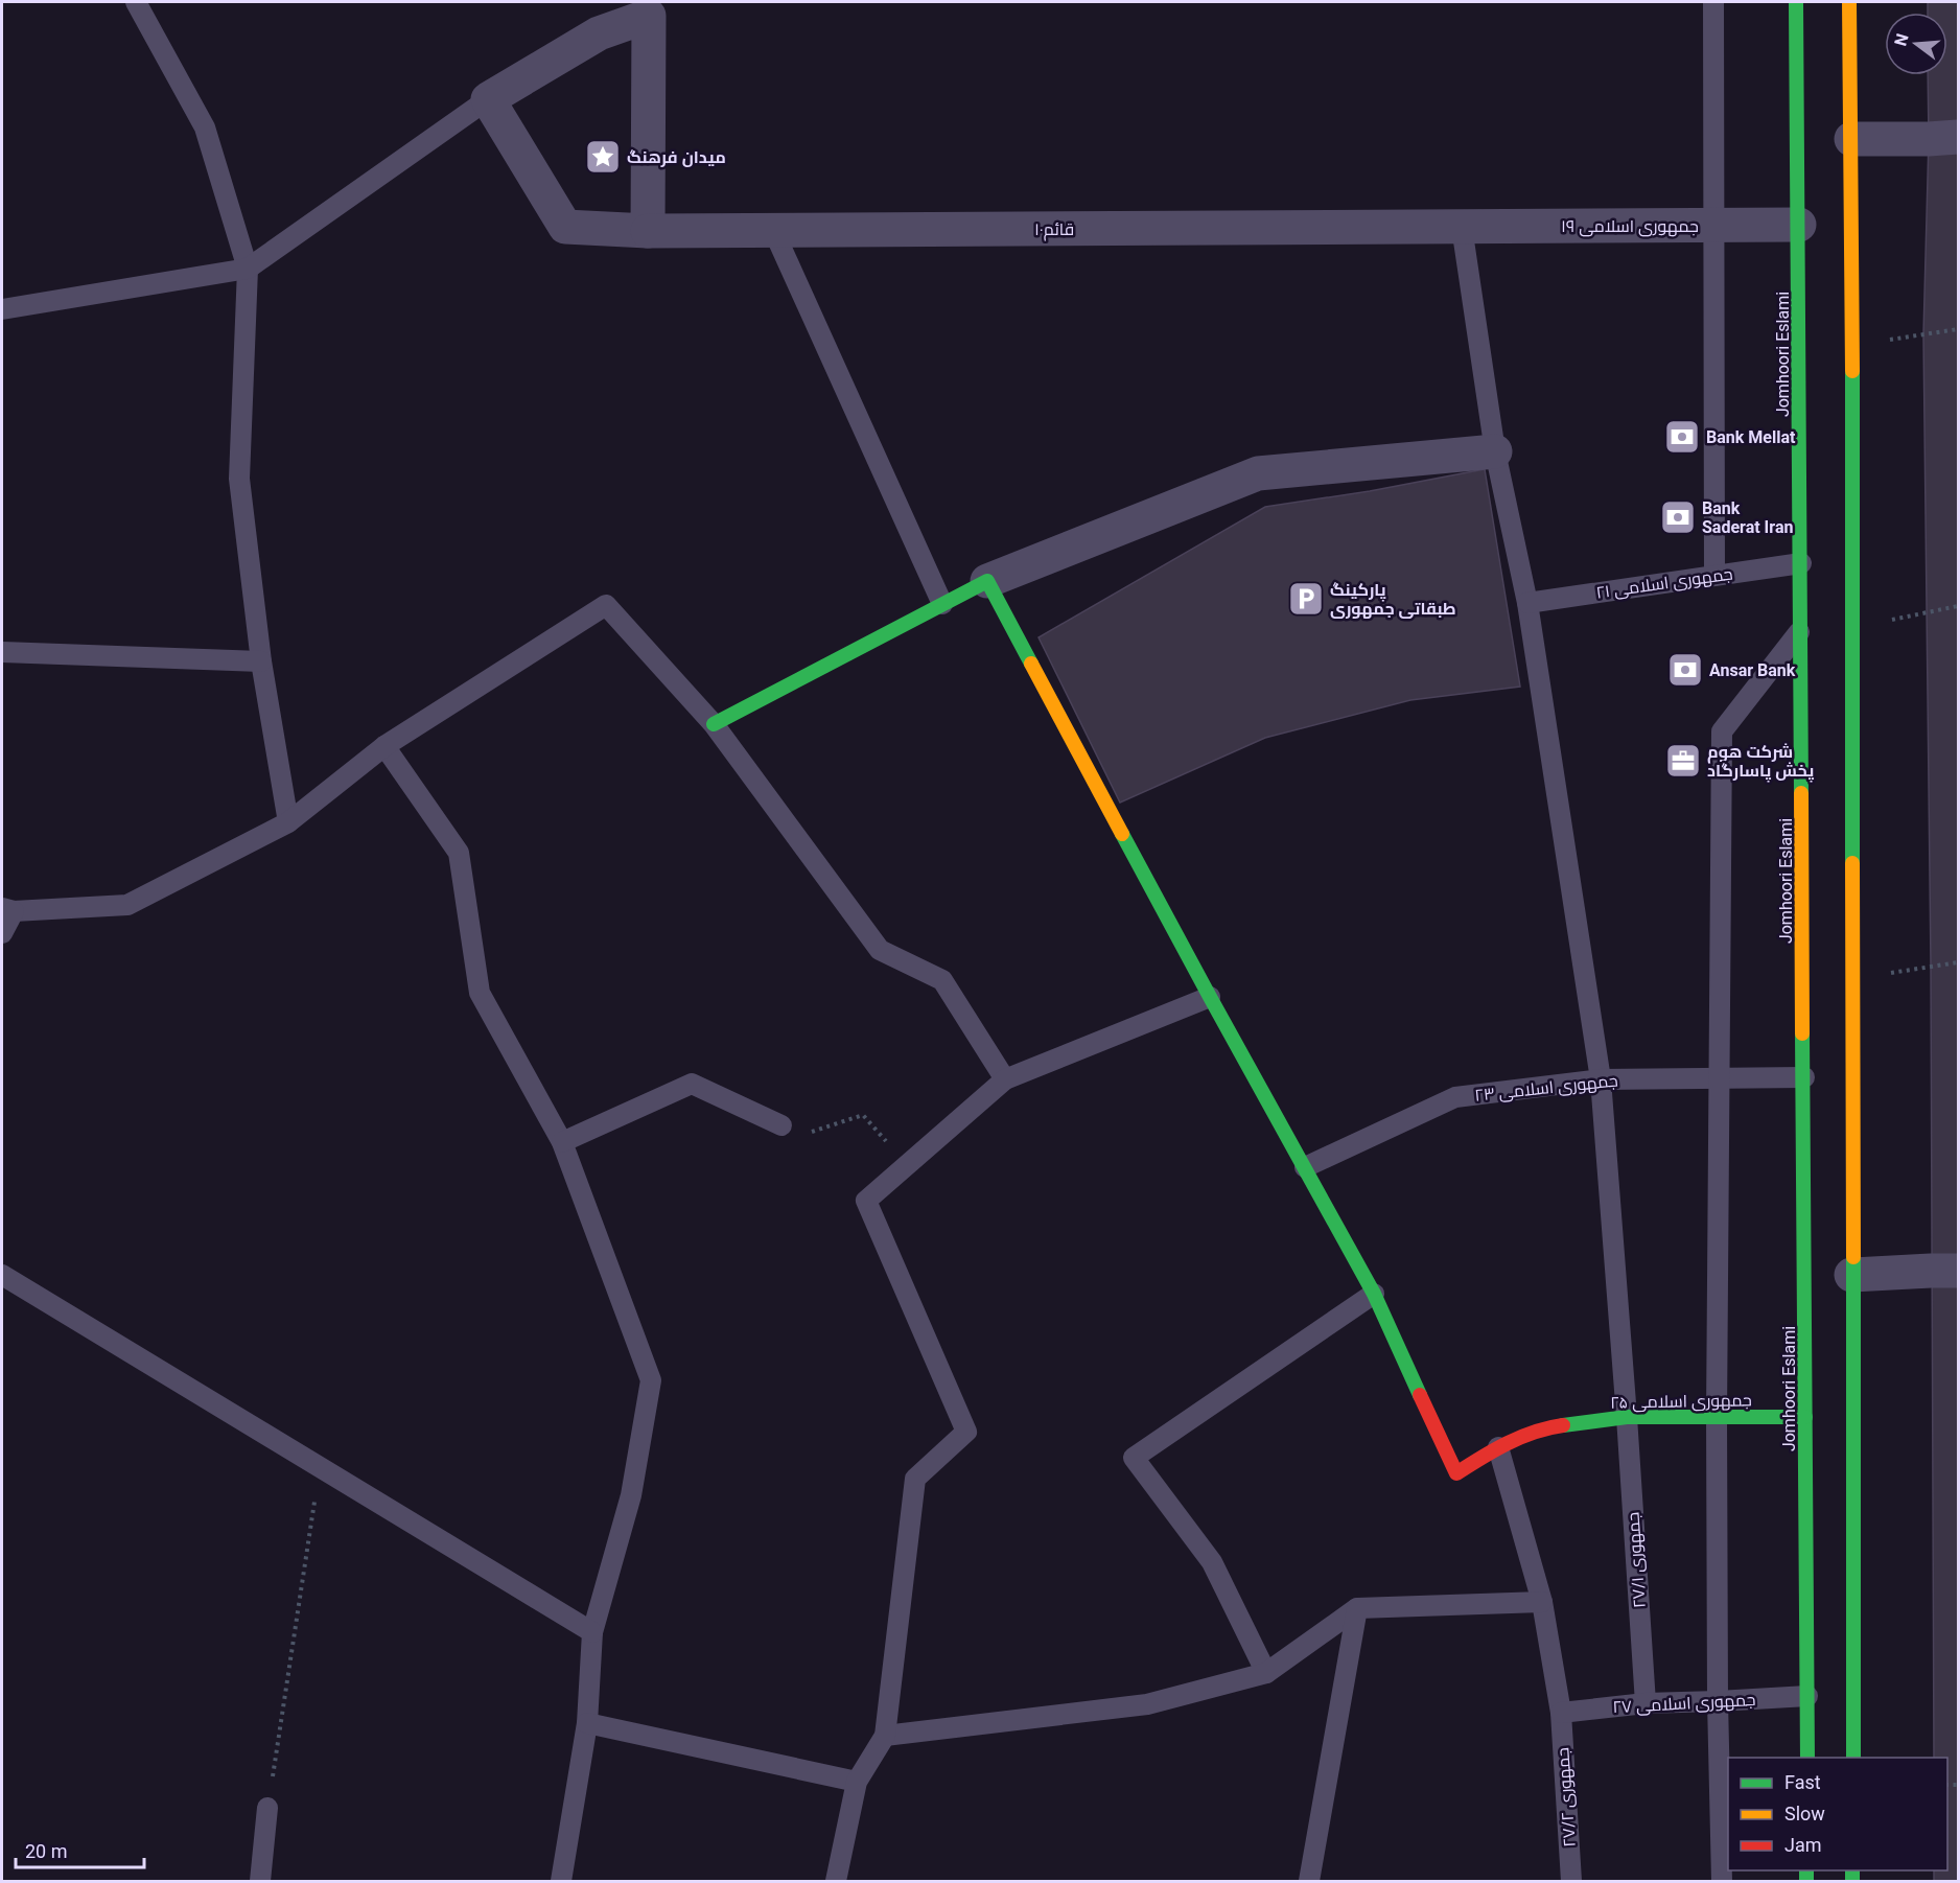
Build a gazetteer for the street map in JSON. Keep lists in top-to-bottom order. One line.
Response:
{"streets":{"main road":["Jomhoori Eslami","جمهوری اسلامی ۲۵"],"street":["جمهوری اسلامی ۱۹","قائم۱۰"],"lane":["جمهوری اسلامی ۲۱","جمهوری اسلامی ۲۳","جمهوری ۲۷/۱","جمهوری اسلامی ۲۷","جمهوری ۲۷/۲"]},"crossings":[["جمهوری اسلامی ۱۹","قائم۱۰"],["جمهوری اسلامی ۱۹","Jomhoori Eslami"],["جمهوری اسلامی ۱۹","جمهوری ۲۷/۱"],["قائم۱۰","جمهوری ۲۷/۱"],["Jomhoori Eslami","جمهوری اسلامی ۲۱"],["Jomhoori Eslami","جمهوری اسلامی ۲۳"],["Jomhoori Eslami","جمهوری اسلامی ۲۵"],["Jomhoori Eslami","جمهوری اسلامی ۲۷"],["جمهوری اسلامی ۲۱","جمهوری ۲۷/۱"],["جمهوری اسلامی ۲۳","جمهوری ۲۷/۱"],["جمهوری اسلامی ۲۵","جمهوری ۲۷/۱"],["جمهوری اسلامی ۲۵","جمهوری ۲۷/۲"],["جمهوری ۲۷/۱","جمهوری اسلامی ۲۷"],["جمهوری اسلامی ۲۷","جمهوری ۲۷/۲"]],"places":{"place":["میدان فرهنگ"],"bank":["Bank Mellat","Bank Saderat Iran","Ansar Bank"],"parking":["پارکینگ طبقاتی جمهوری"],"office":["شرکت هوم پخش پاسارگاد"]},"legend":["Fast","Slow","Jam"],"scale_bar":"20 m","north":"left"}
